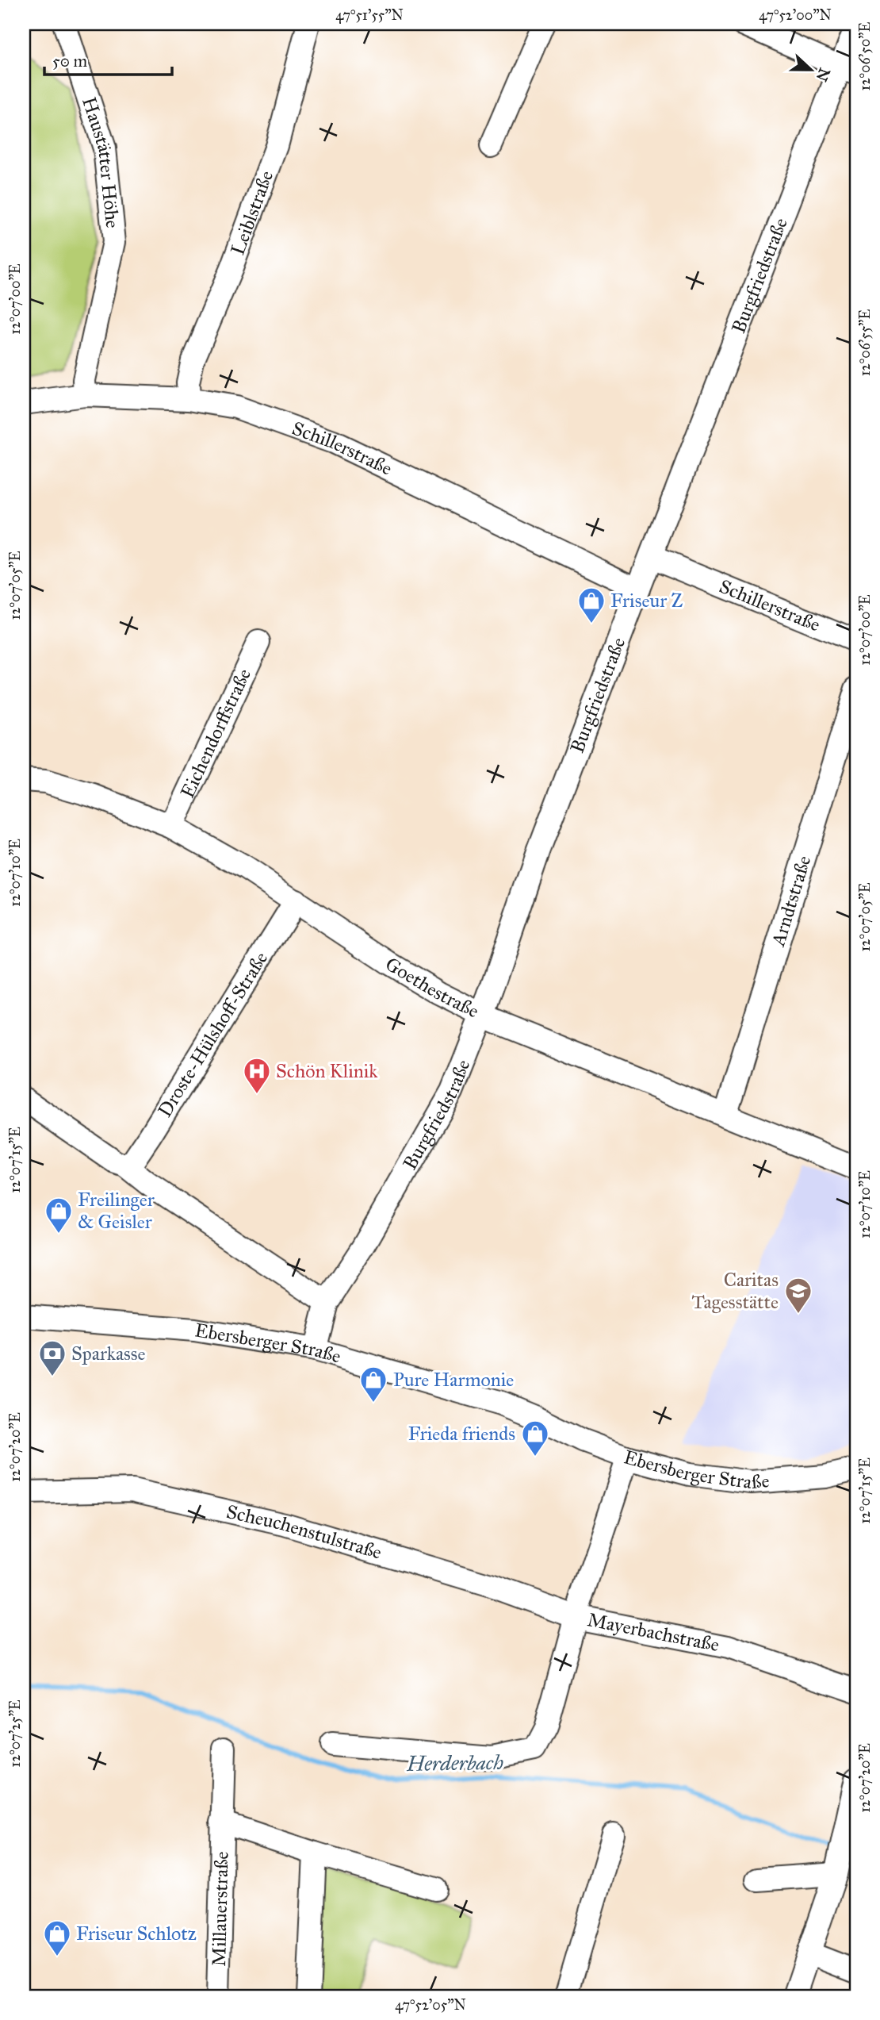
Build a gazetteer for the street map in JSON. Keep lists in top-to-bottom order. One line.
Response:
{"streets":{"street":["Haustätter Höhe","Leiblstraße","Burgfriedstraße","Schillerstraße","Eichendorffstraße","Arndtstraße","Goethestraße","Droste-Hülshoff-Straße","Ebersberger Straße","Scheuchenstulstraße","Mayerbachstraße","Millauerstraße"]},"crossings":[["Haustätter Höhe","Schillerstraße"],["Leiblstraße","Schillerstraße"],["Burgfriedstraße","Schillerstraße"],["Burgfriedstraße","Goethestraße"],["Burgfriedstraße","Ebersberger Straße"],["Eichendorffstraße","Goethestraße"],["Arndtstraße","Goethestraße"],["Goethestraße","Droste-Hülshoff-Straße"],["Ebersberger Straße","Mayerbachstraße"],["Scheuchenstulstraße","Mayerbachstraße"]],"water":["Herderbach"],"places":{"shop":["Friseur Z","Freilinger & Geisler","Pure Harmonie","Frieda friends","Friseur Schlotz"],"hospital":["Schön Klinik"],"school or university":["Caritas Tagesstätte"],"bank":["Sparkasse"]},"scale_bar":"50 m","north":"right","coordinates":["47°51'55\"N","47°52'00\"N","12°06'50\"E","12°07'00\"E","12°06'55\"E","12°07'05\"E","12°07'10\"E","12°07'15\"E","12°07'20\"E","12°07'25\"E","47°52'05\"N"]}
